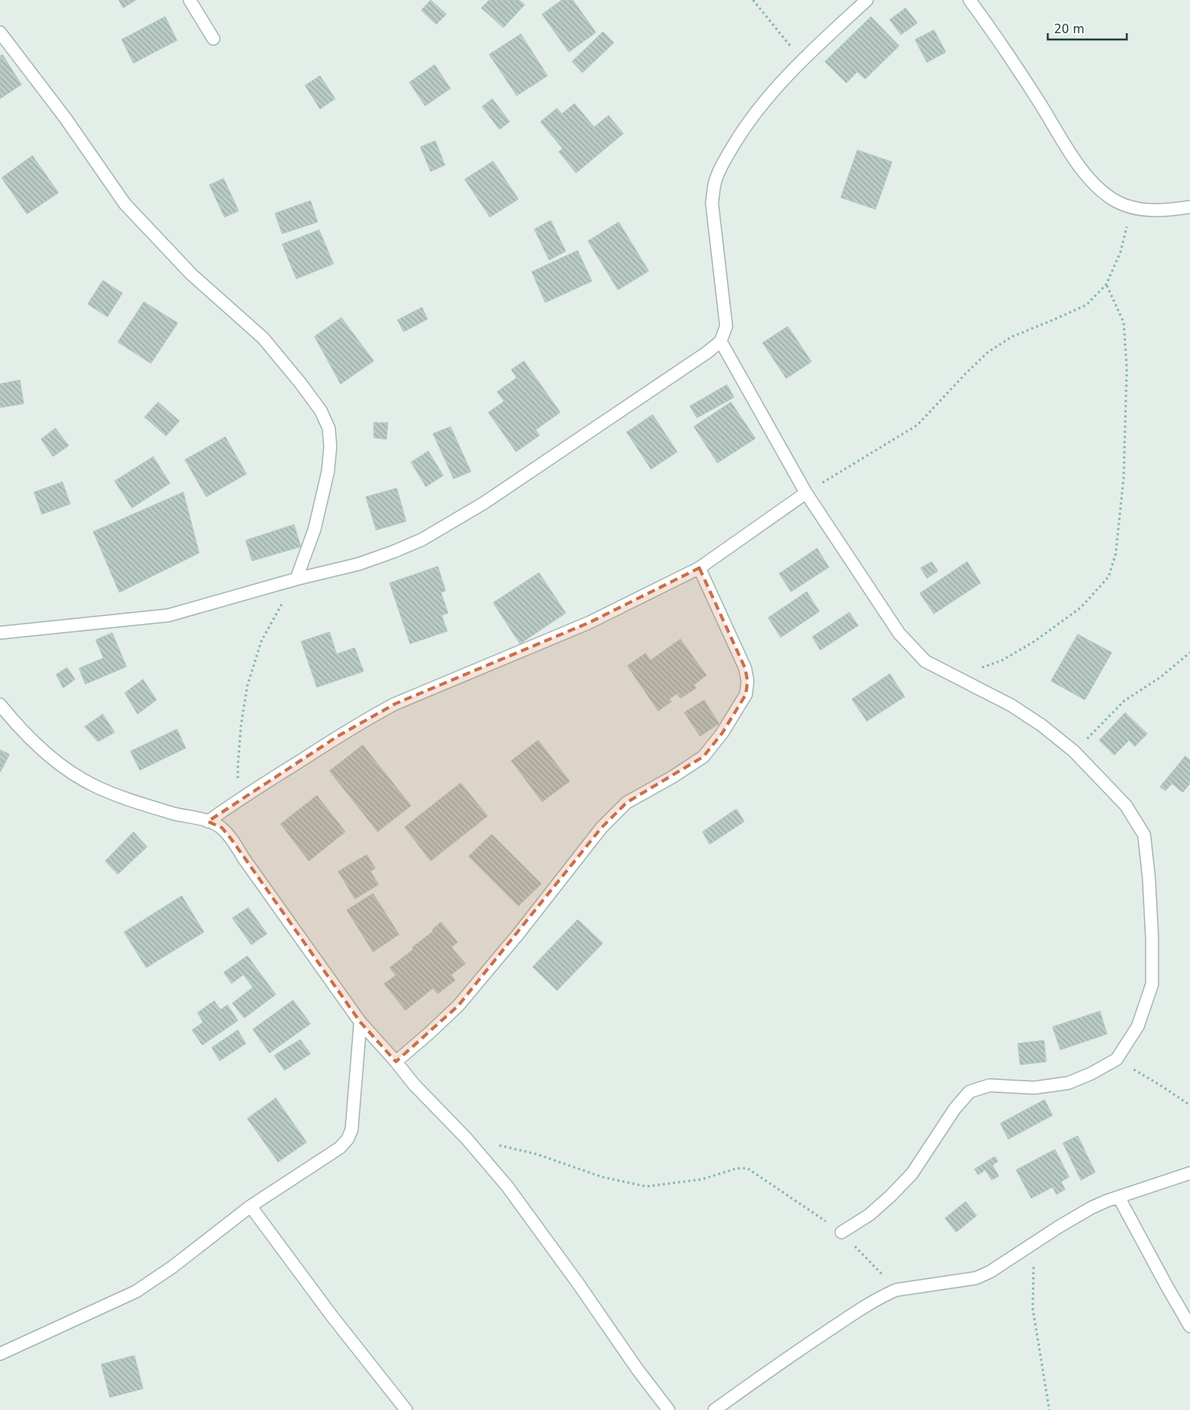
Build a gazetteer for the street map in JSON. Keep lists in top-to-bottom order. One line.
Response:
{"scale_bar":"20 m"}
